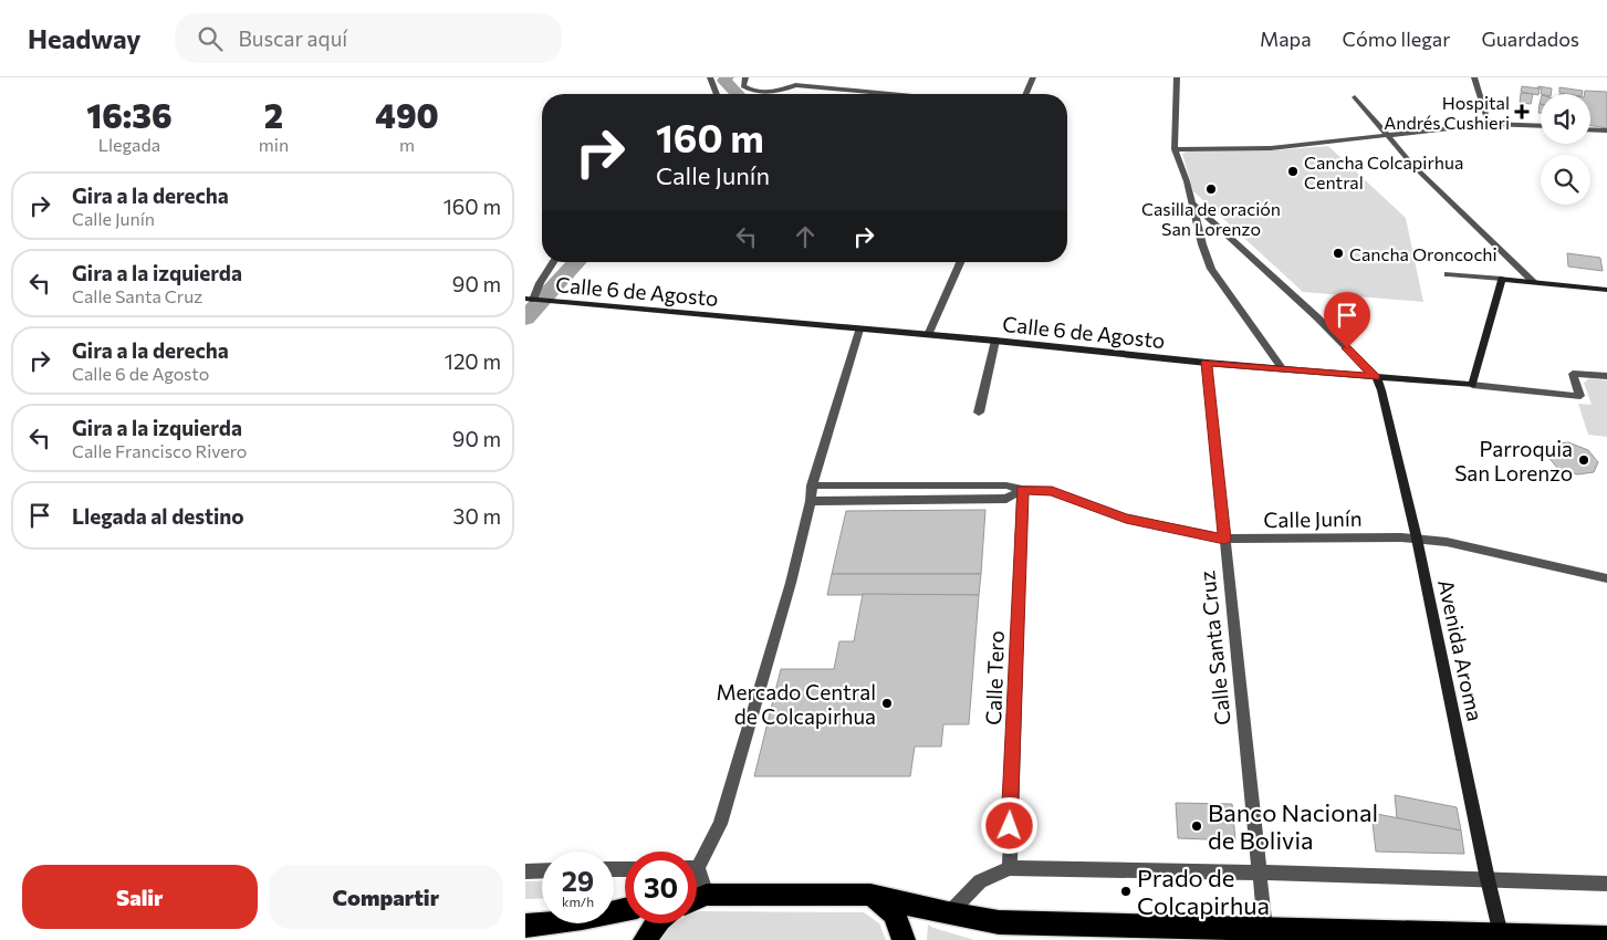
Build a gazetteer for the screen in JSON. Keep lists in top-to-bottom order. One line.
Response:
{"streets":{"main road":["Calle 6 de Agosto","Avenida Aroma"],"street":["Calle Junín","Calle Santa Cruz","Calle Tero"]},"crossings":[["Calle 6 de Agosto","Calle Santa Cruz"],["Calle 6 de Agosto","Avenida Aroma"],["Calle Junín","Calle Santa Cruz"],["Calle Junín","Avenida Aroma"],["Calle Junín","Calle Tero"]],"places":{"health":["Hospital Andrés Cushieri"],"other":["Cancha Colcapirhua Central","Casilla de oración San Lorenzo","Cancha Oroncochi","Parroquia San Lorenzo","Mercado Central de Colcapirhua","Banco Nacional de Bolivia","Prado de Colcapirhua"]},"page":{"header":"Headway","search":"Buscar aquí","nav":["Mapa","Cómo llegar","Guardados"],"eta":["16:36","Llegada","2","min","490","m"],"turn":["160 m","Calle Junín"],"list":[{"name":"Gira a la derecha","note":"Calle Junín","value":"160 m"},{"name":"Gira a la izquierda","note":"Calle Santa Cruz","value":"90 m"},{"name":"Gira a la derecha","note":"Calle 6 de Agosto","value":"120 m"},{"name":"Gira a la izquierda","note":"Calle Francisco Rivero","value":"90 m"},{"name":"Llegada al destino","value":"30 m"}],"speed":"29 km/h","limit":"30","buttons":["Salir","Compartir"]}}
